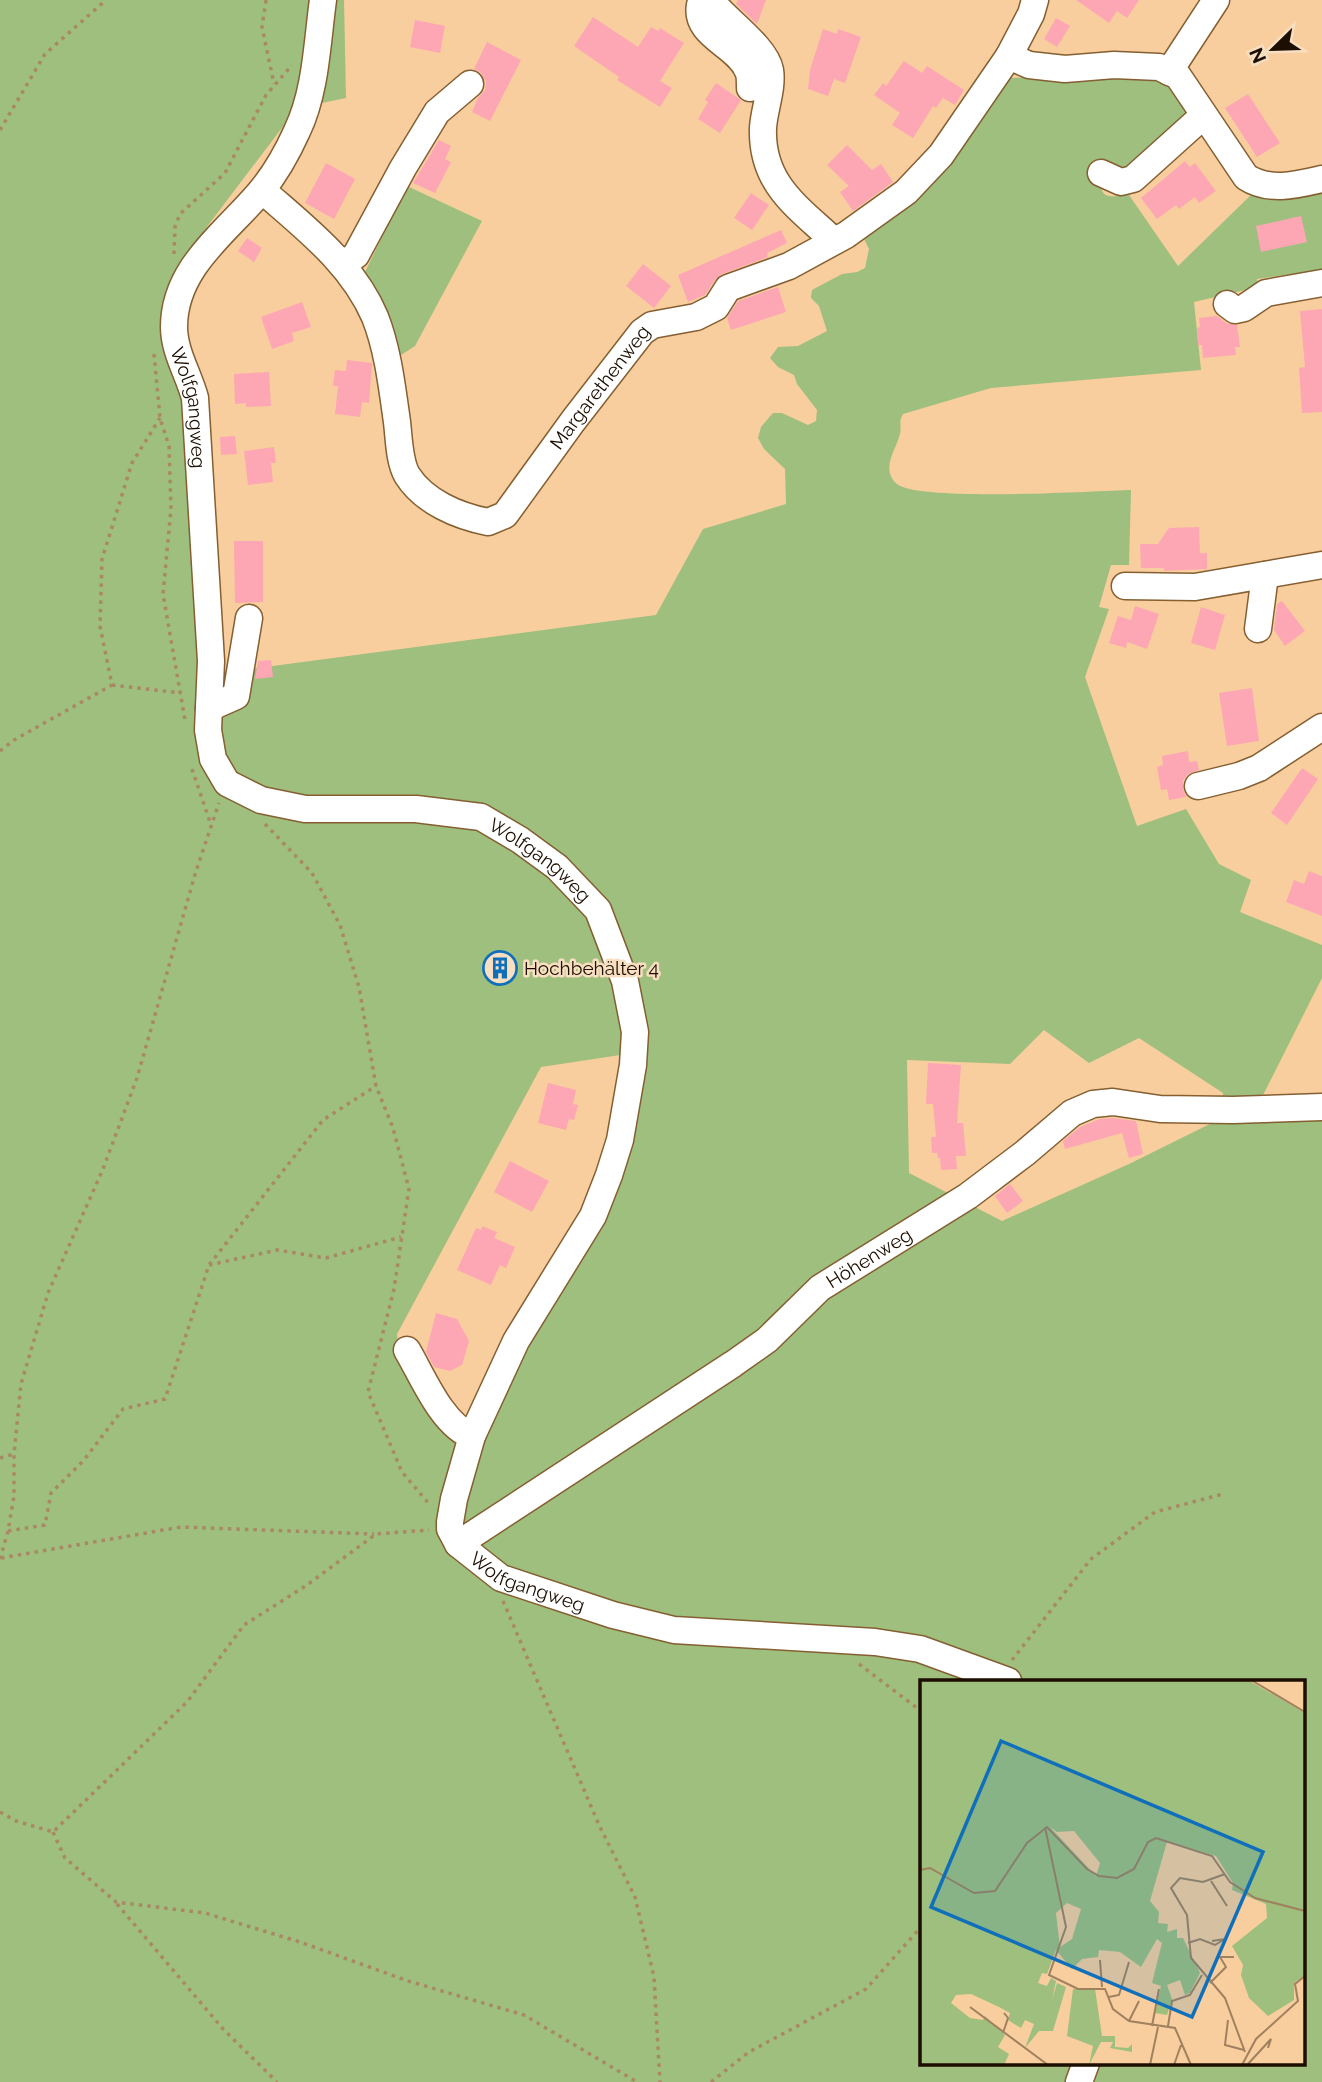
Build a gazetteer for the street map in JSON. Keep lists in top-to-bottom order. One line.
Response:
{"streets":{"street":["Margarethenweg","Wolfgangweg","Höhenweg"]},"crossings":[["Margarethenweg","Wolfgangweg"],["Wolfgangweg","Höhenweg"]],"places":{"building":["Hochbehälter 4"]},"north":"bottom left"}
